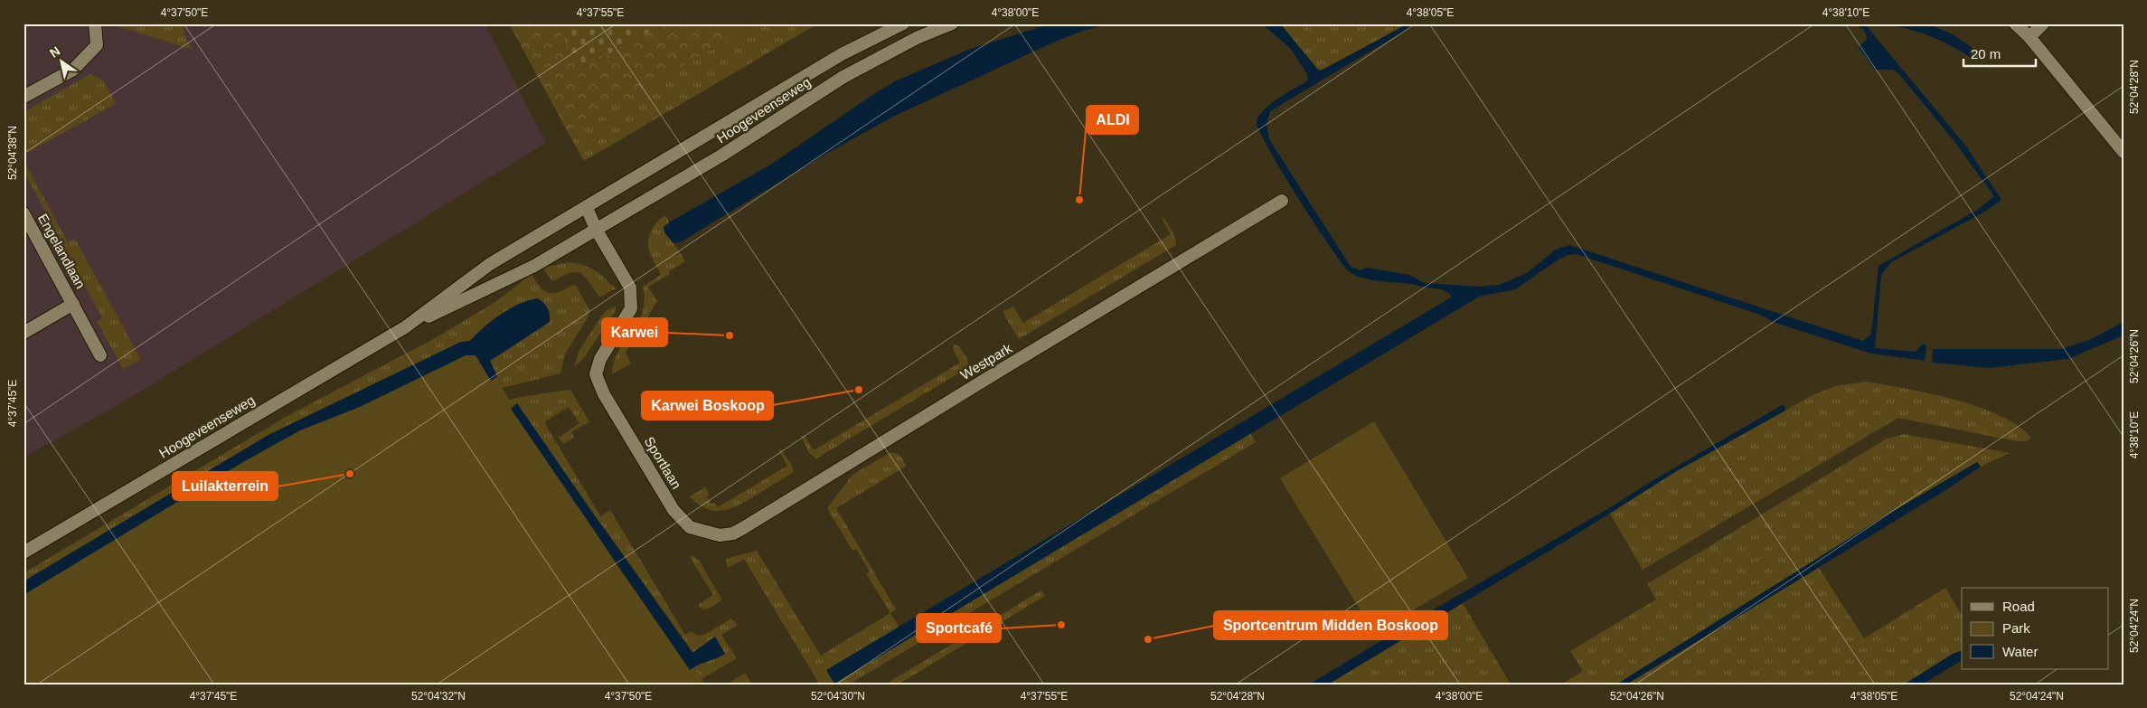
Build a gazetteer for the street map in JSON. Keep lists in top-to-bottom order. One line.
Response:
{"streets":{"main road":["Hoogeveenseweg","Engelandlaan","Westpark","Sportlaan"]},"crossings":[["Hoogeveenseweg","Sportlaan"],["Westpark","Sportlaan"]],"places":["ALDI","Karwei","Karwei Boskoop","Luilakterrein","Sportcafé","Sportcentrum Midden Boskoop"],"legend":["Road","Park","Water"],"scale_bar":"20 m","north":"top left","coordinates":["4°37'50\"E","4°37'55\"E","4°38'00\"E","4°38'05\"E","4°38'10\"E","52°04'28\"N","52°04'38\"N","52°04'26\"N","4°37'45\"E","52°04'24\"N","52°04'32\"N","52°04'30\"N"]}
